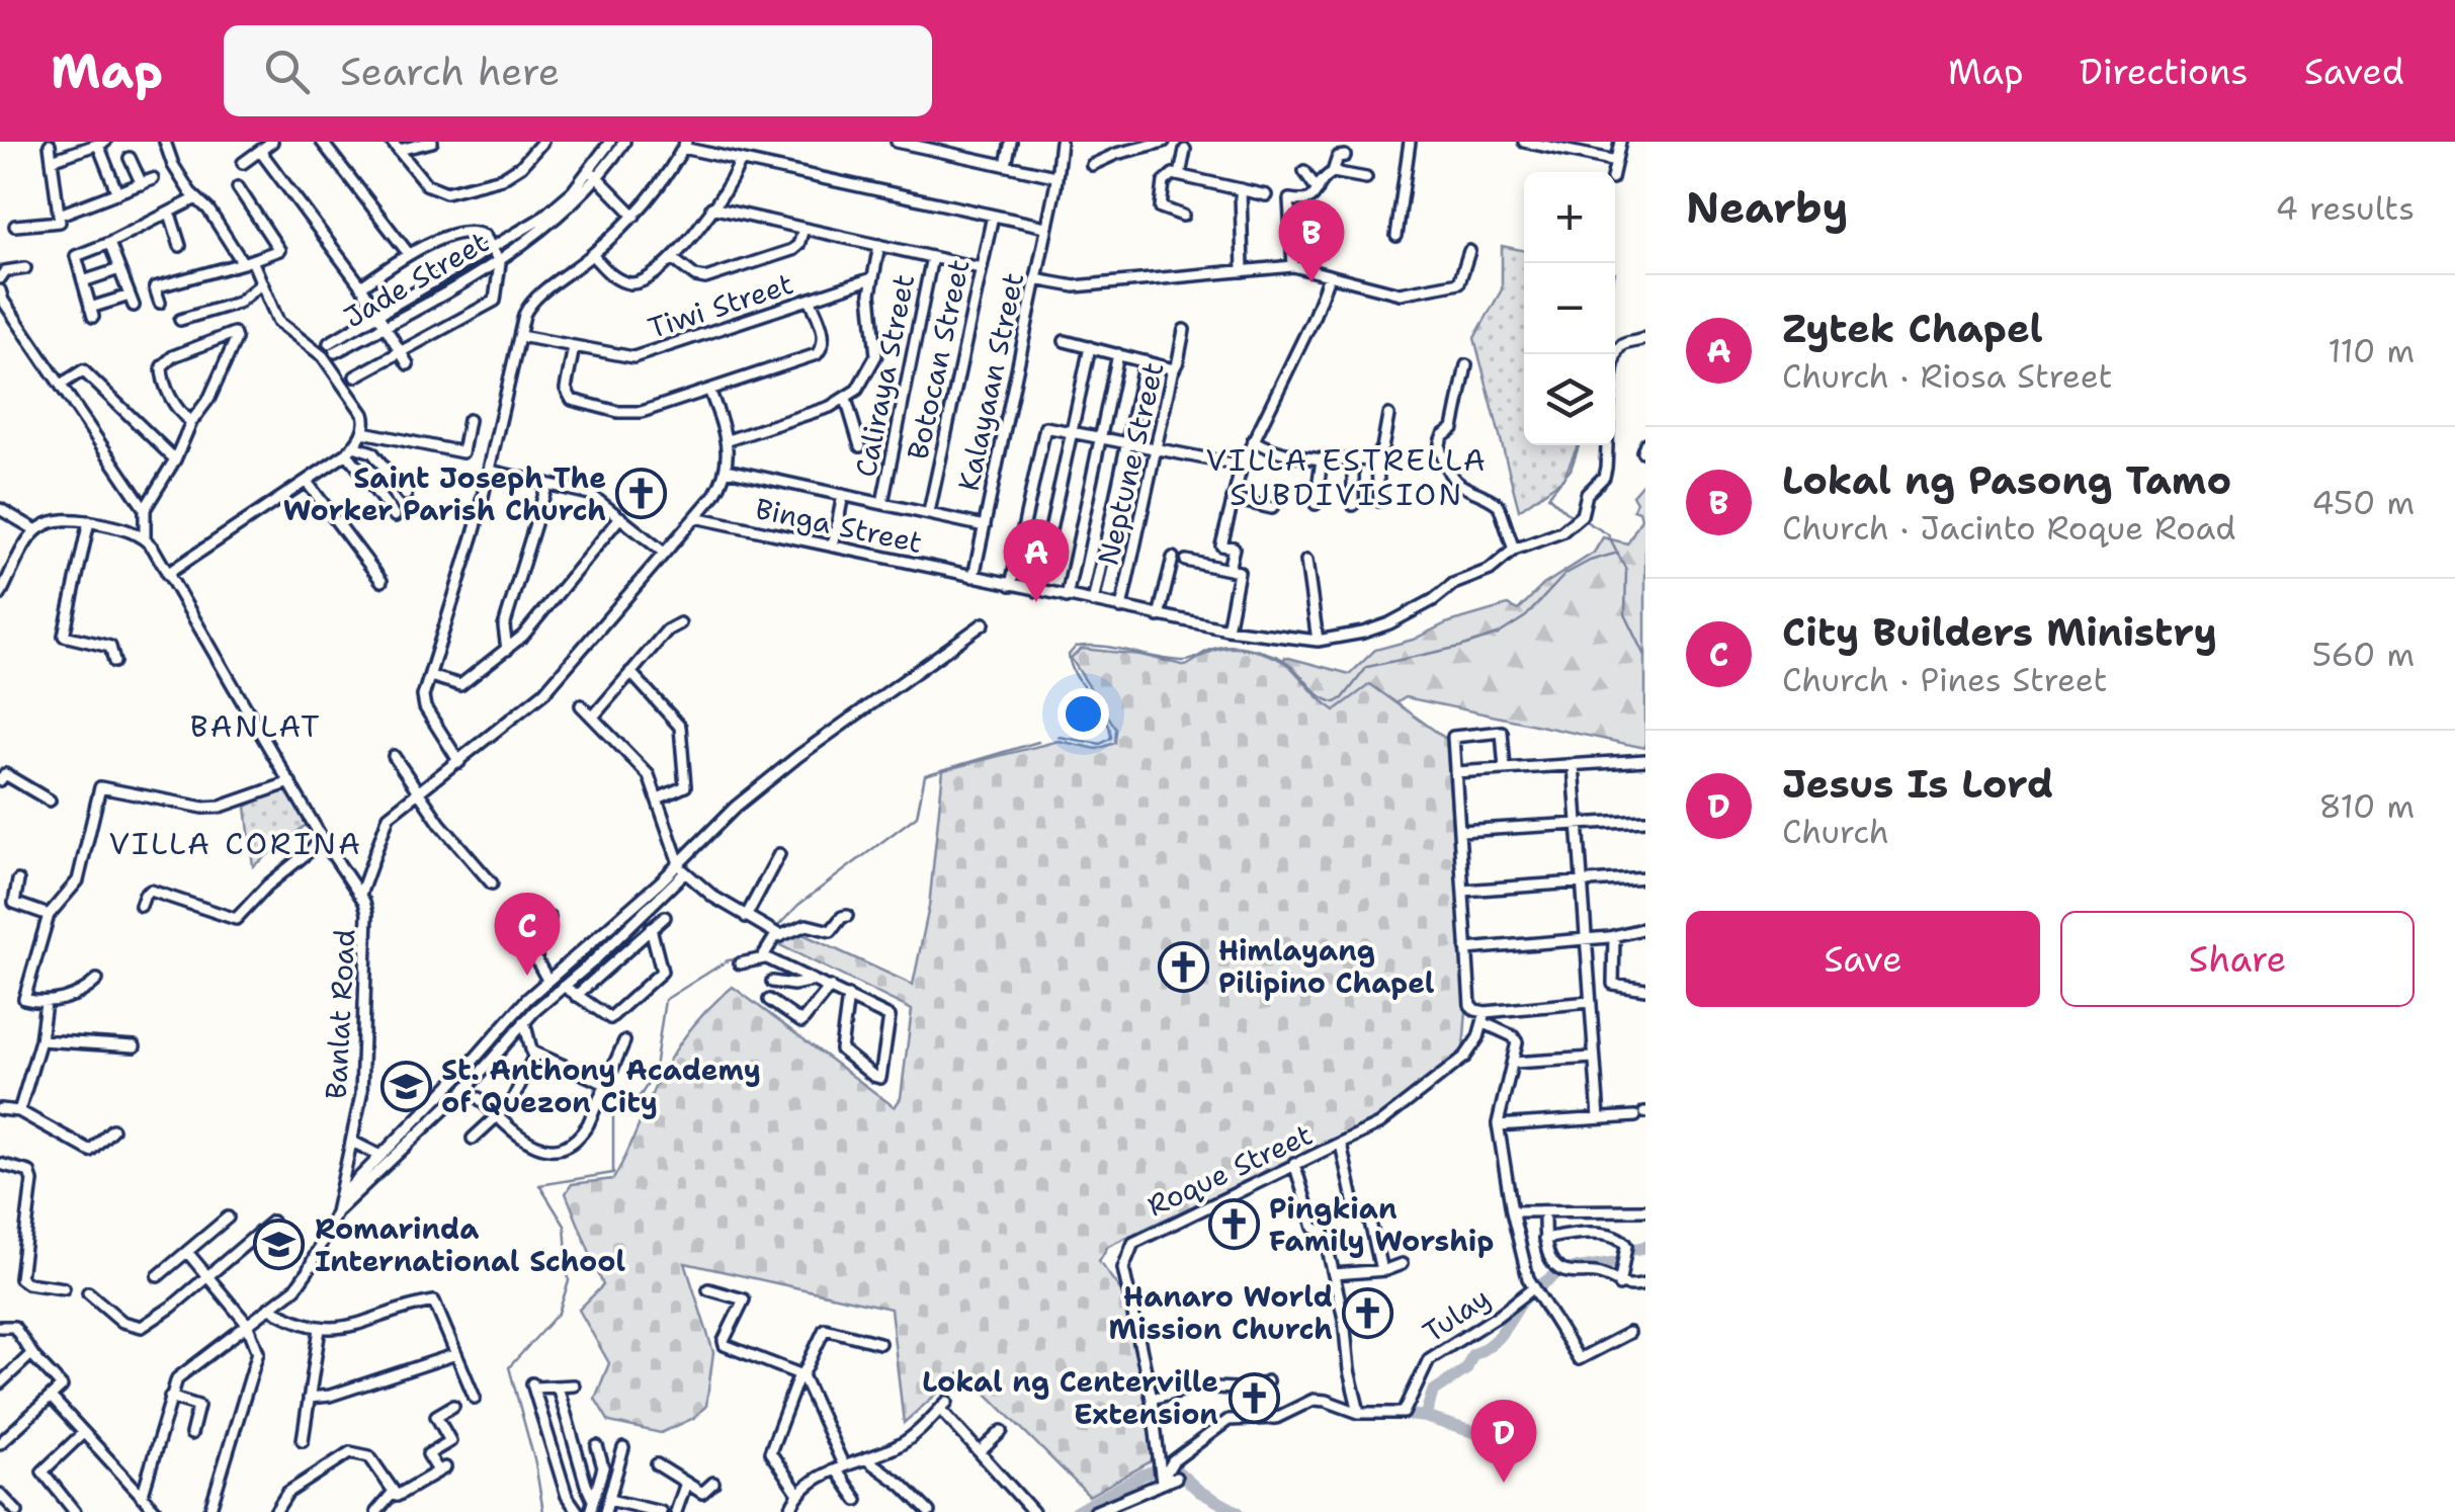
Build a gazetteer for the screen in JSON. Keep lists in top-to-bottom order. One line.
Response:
{"streets":{"street":["Jade Street","Tiwi Street","Botocan Street","Caliraya Street","Kalayaan Street","Neptune Street","Binga Street","Banlat Road","Roque Street","Tulay"]},"crossings":[["Kalayaan Street","Binga Street"],["Neptune Street","Binga Street"],["Roque Street","Tulay"]],"districts":["VILLA ESTRELLA SUBDIVISION","BANLAT","VILLA CORINA"],"places":{"church":["Saint Joseph The Worker Parish Church","Himlayang Pilipino Chapel","Pingkian Family Worship","Hanaro World Mission Church","Lokal ng Centerville Extension"],"school or university":["St. Anthony Academy of Quezon City","Romarinda International School"]},"page":{"header":"Map","search":"Search here","nav":["Map","Directions","Saved"],"heading":["Nearby","4 results"],"map_buttons":["+","−"],"pins":["B","A","C","D"],"list":[{"mark":"A","name":"Zytek Chapel","note":"Church · Riosa Street","value":"110 m"},{"mark":"B","name":"Lokal ng Pasong Tamo","note":"Church · Jacinto Roque Road","value":"450 m"},{"mark":"C","name":"City Builders Ministry","note":"Church · Pines Street","value":"560 m"},{"mark":"D","name":"Jesus Is Lord","note":"Church","value":"810 m"}],"buttons":["Save","Share"]}}
